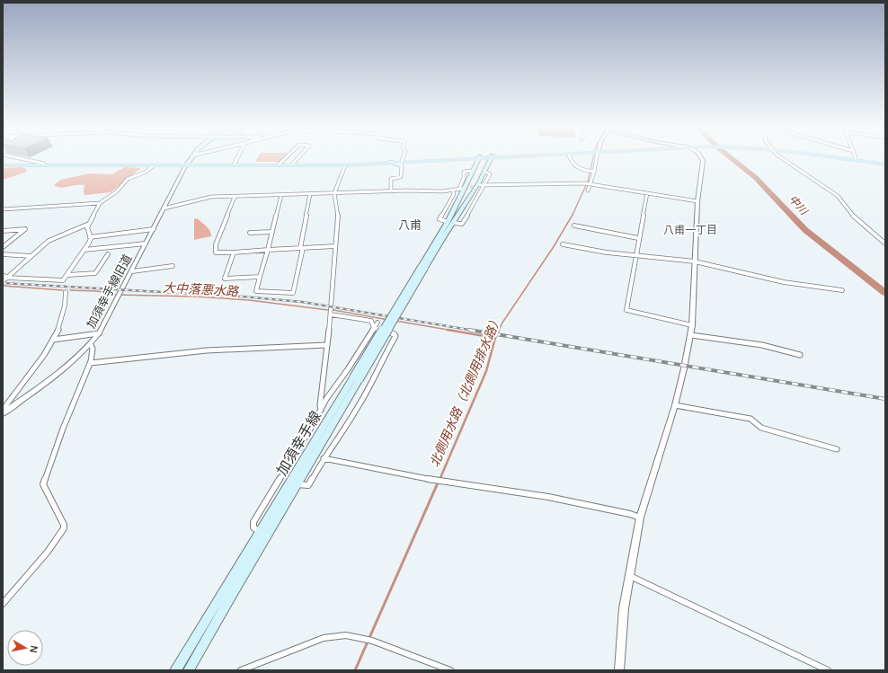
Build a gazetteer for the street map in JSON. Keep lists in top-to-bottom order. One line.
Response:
{"streets":{"main road":["加須幸手線"],"street":["加須幸手線旧道"]},"districts":["八甫","八甫一丁目"],"water":["中川","大中落悪水路","北側用水路（北側用排水路）"],"north":"right"}
